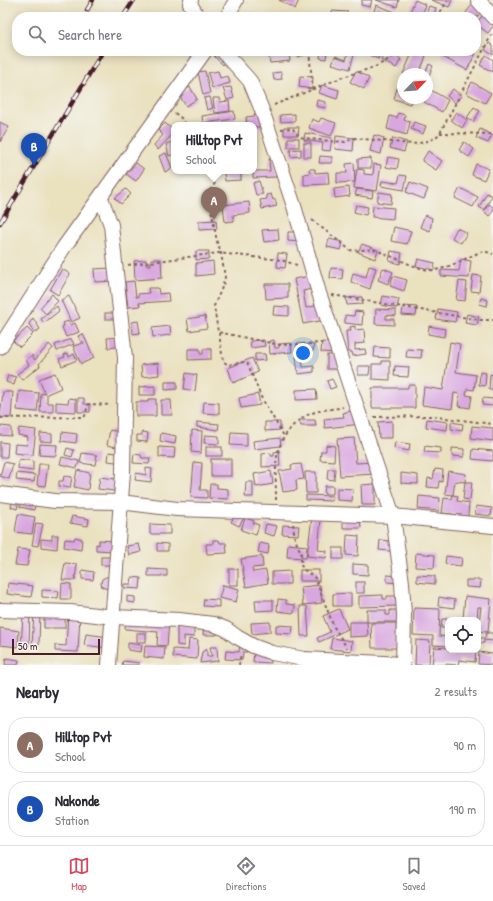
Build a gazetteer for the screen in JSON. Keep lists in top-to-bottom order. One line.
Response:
{"scale_bar":"50 m","north":"top right","page":{"search":"Search here","popup":["Hilltop Pvt","School"],"pins":["B","A"],"scale":"50 m","heading":["Nearby","2 results"],"list":[{"mark":"A","name":"Hilltop Pvt","note":"School","value":"90 m"},{"mark":"B","name":"Nakonde","note":"Station","value":"190 m"}],"nav":["Map","Directions","Saved"]}}
